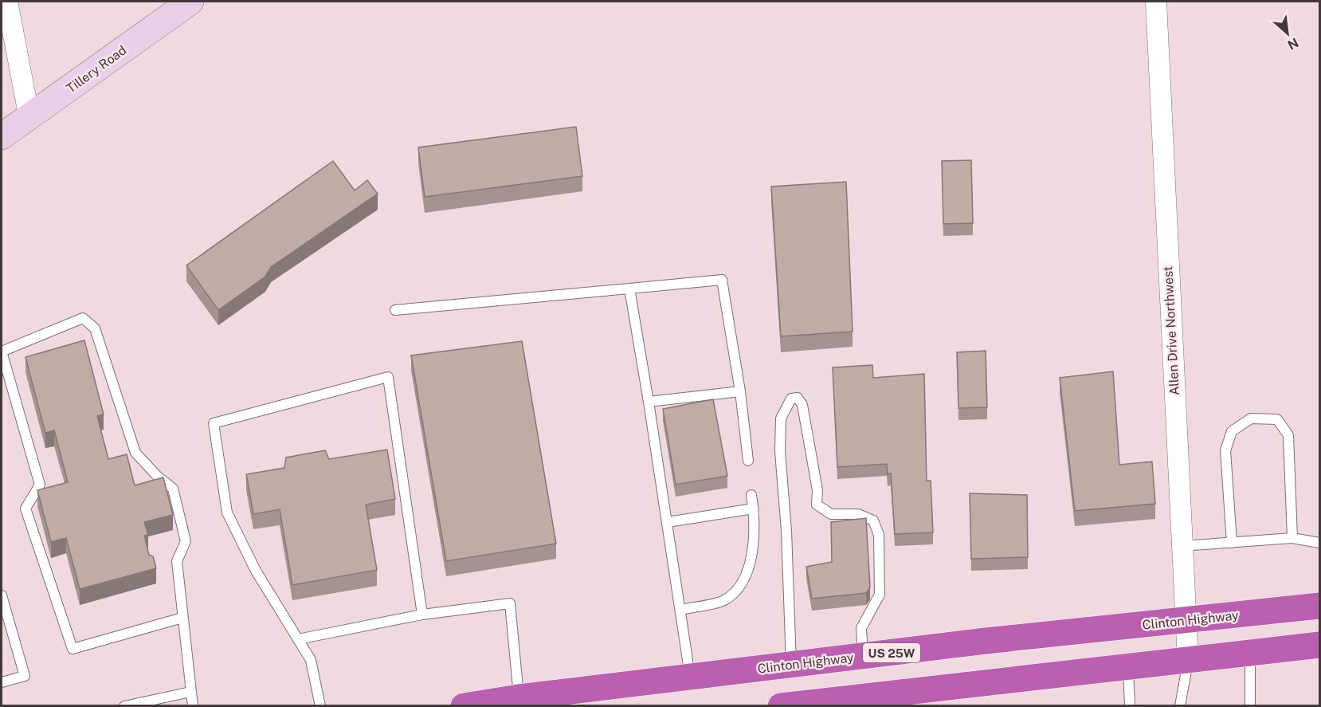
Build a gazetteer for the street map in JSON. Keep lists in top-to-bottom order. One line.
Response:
{"streets":{"highway":["Clinton Highway","US 25W"],"street":["Tillery Road","Allen Drive Northwest"]},"crossings":[["Allen Drive Northwest","Clinton Highway"]],"north":"bottom right"}
